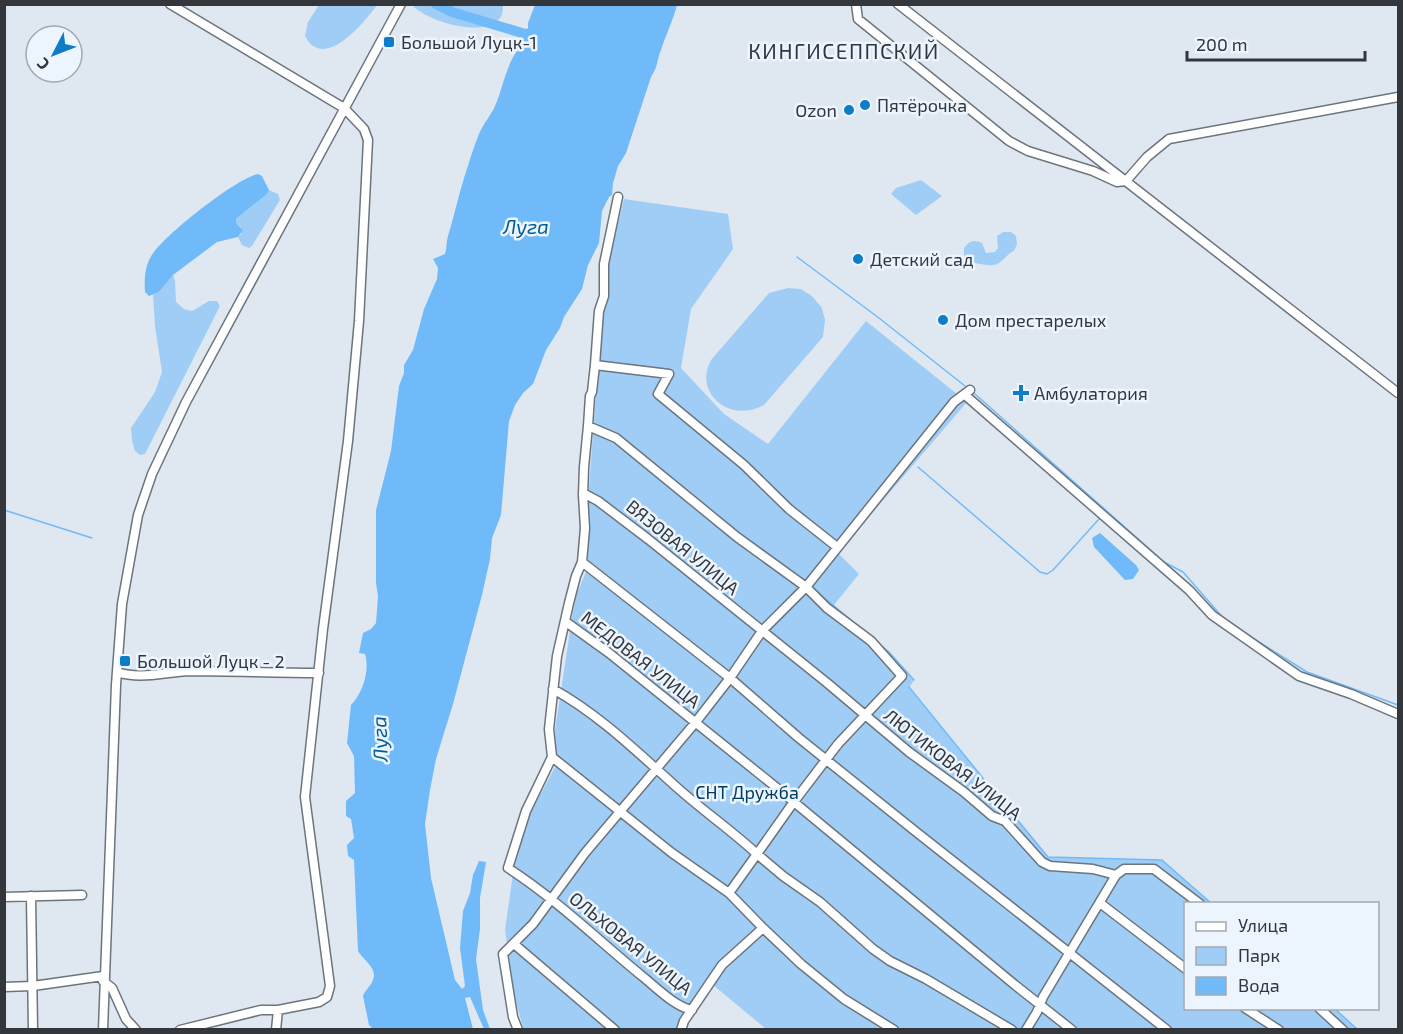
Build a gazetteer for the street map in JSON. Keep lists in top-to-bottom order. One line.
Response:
{"streets":{"street":["ВЯЗОВАЯ УЛИЦА","МЕДОВАЯ УЛИЦА","ЛЮТИКОВАЯ УЛИЦА","ОЛЬХОВАЯ УЛИЦА"]},"crossings":[["ВЯЗОВАЯ УЛИЦА","ЛЮТИКОВАЯ УЛИЦА"]],"districts":["КИНГИСЕППСКИЙ"],"water":["Луга"],"parks":["СНТ Дружба"],"places":{"transit":["Большой Луцк-1","Большой Луцк - 2"],"other":["Пятёрочка","Ozon","Детский сад","Дом престарелых"],"health":["Амбулатория"]},"legend":["Улица","Парк","Вода"],"scale_bar":"200 m","north":"bottom left"}
